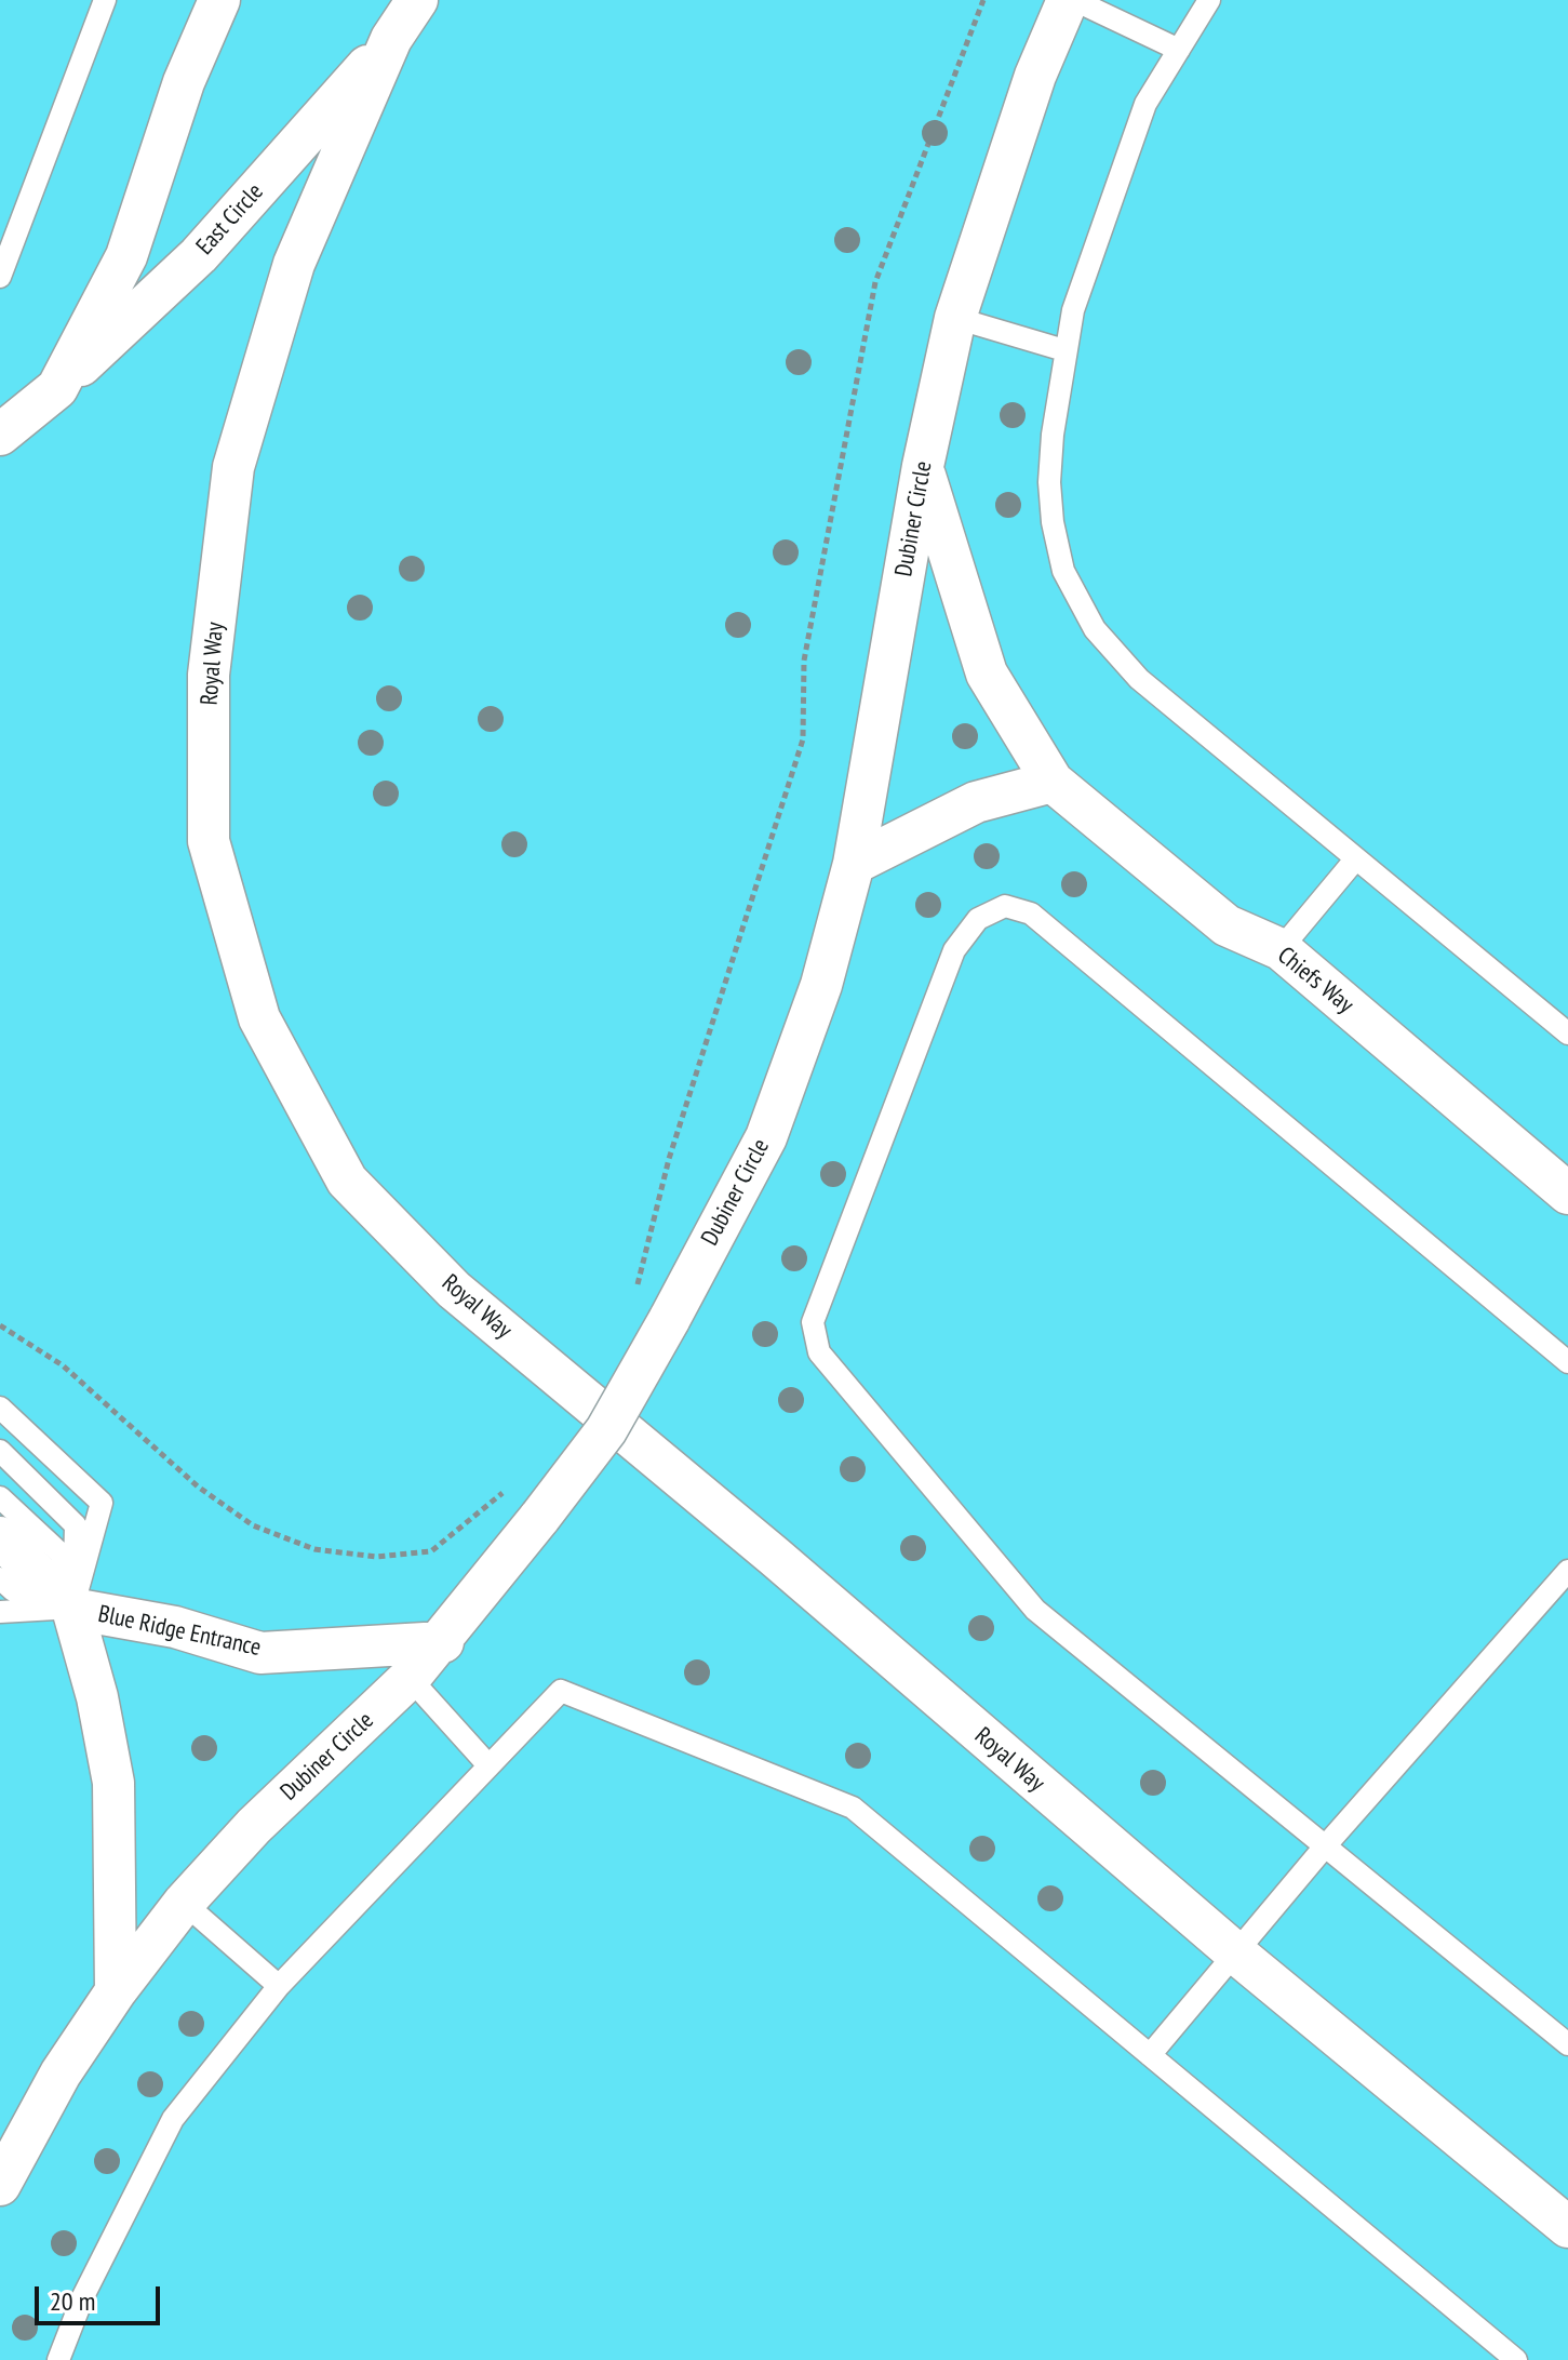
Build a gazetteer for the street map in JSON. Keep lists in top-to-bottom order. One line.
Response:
{"streets":{"street":["East Circle","Dubiner Circle","Royal Way","Chiefs Way","Blue Ridge Entrance"]},"crossings":[["East Circle","Royal Way"],["Dubiner Circle","Chiefs Way"],["Dubiner Circle","Blue Ridge Entrance"]],"scale_bar":"20 m"}
